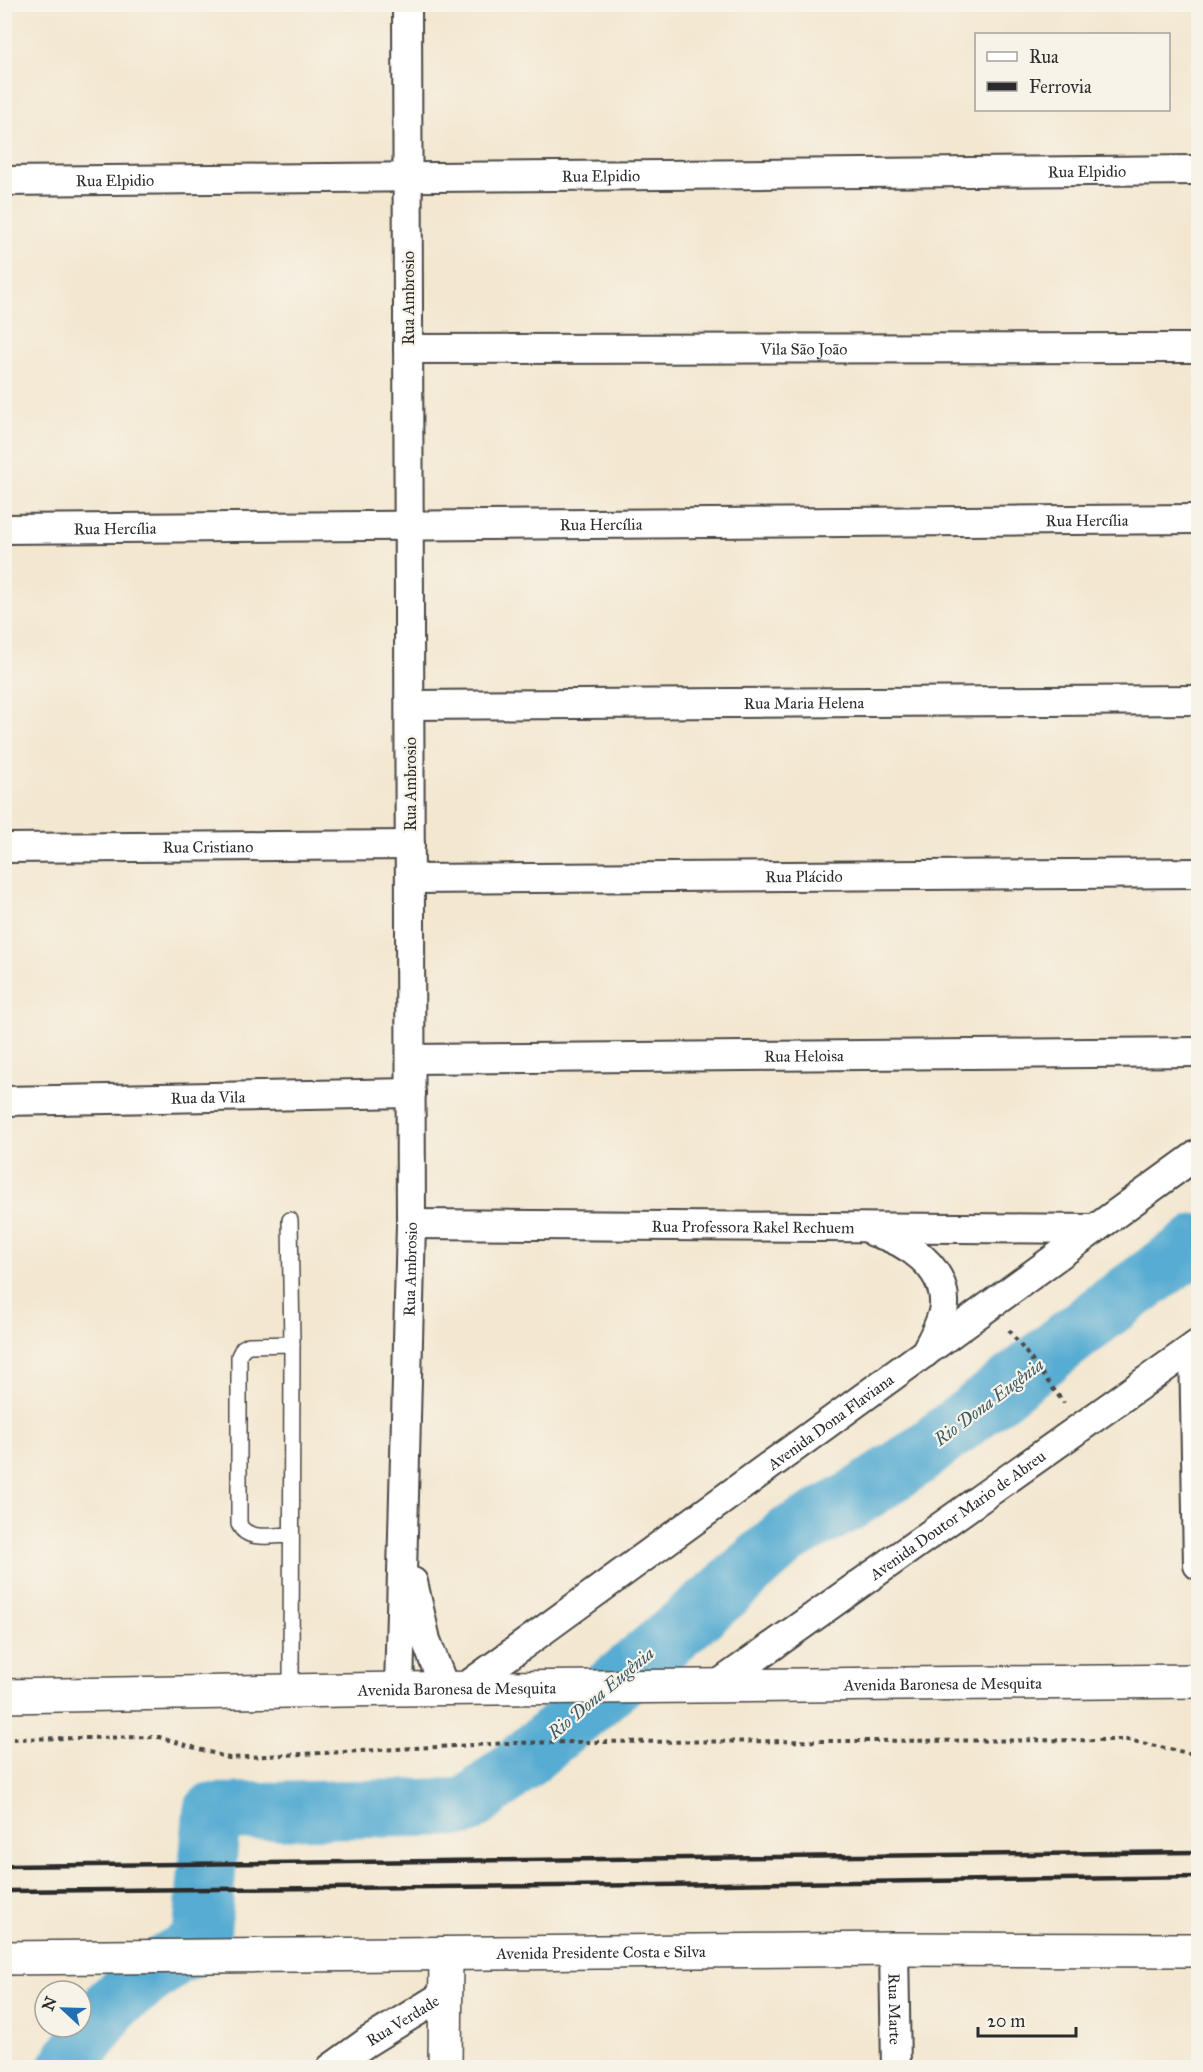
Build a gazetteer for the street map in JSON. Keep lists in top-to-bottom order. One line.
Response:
{"streets":{"main road":["Avenida Baronesa de Mesquita","Avenida Presidente Costa e Silva"],"street":["Rua Elpidio","Rua Ambrosio","Vila São João","Rua Hercília","Rua Maria Helena","Rua Cristiano","Rua Plácido","Rua Heloisa","Rua da Vila","Rua Professora Rakel Rechuem","Avenida Dona Flaviana","Avenida Doutor Mario de Abreu","Rua Marte","Rua Verdade"]},"crossings":[["Rua Elpidio","Rua Ambrosio"],["Rua Ambrosio","Vila São João"],["Rua Ambrosio","Rua Hercília"],["Rua Ambrosio","Rua Maria Helena"],["Rua Ambrosio","Rua Cristiano"],["Rua Ambrosio","Rua Plácido"],["Rua Ambrosio","Rua Heloisa"],["Rua Ambrosio","Rua da Vila"],["Rua Ambrosio","Rua Professora Rakel Rechuem"],["Rua Ambrosio","Avenida Dona Flaviana"],["Rua Ambrosio","Avenida Baronesa de Mesquita"],["Rua Professora Rakel Rechuem","Avenida Dona Flaviana"],["Avenida Dona Flaviana","Avenida Baronesa de Mesquita"],["Avenida Doutor Mario de Abreu","Avenida Baronesa de Mesquita"],["Avenida Presidente Costa e Silva","Rua Marte"]],"water":["Rio Dona Eugênia"],"legend":["Rua","Ferrovia"],"scale_bar":"20 m","north":"left"}
